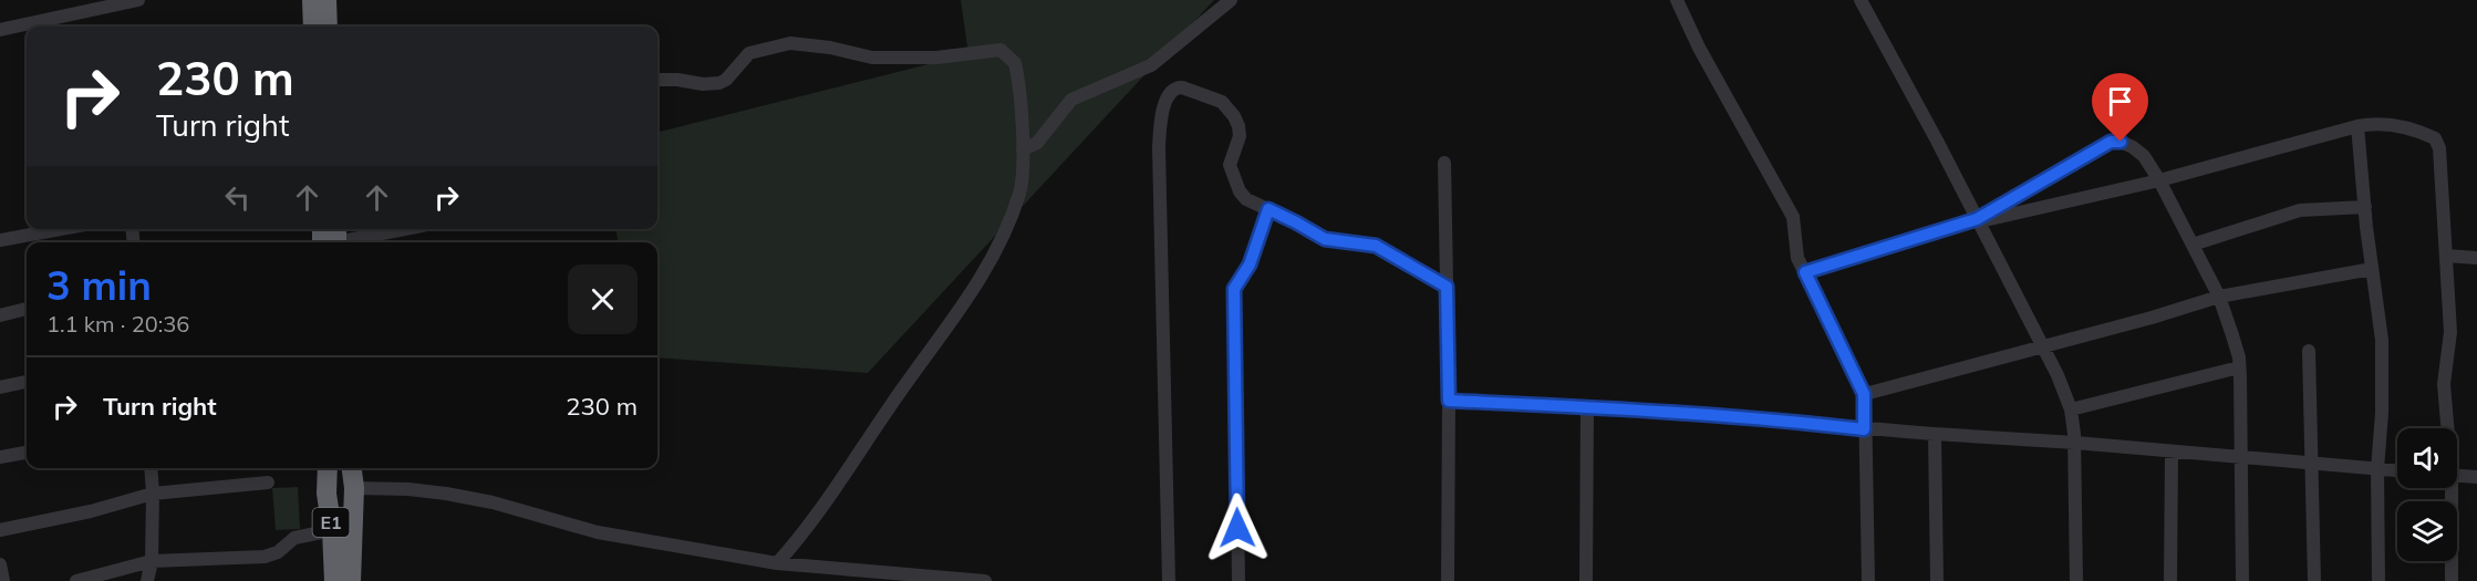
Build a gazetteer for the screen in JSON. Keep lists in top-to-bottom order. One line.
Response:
{"streets":{"highway":["E1"]},"page":{"turn":["230 m","Turn right"],"heading":["3 min","1.1 km · 20:36"],"list":[{"name":"Turn right","value":"230 m"}]}}
